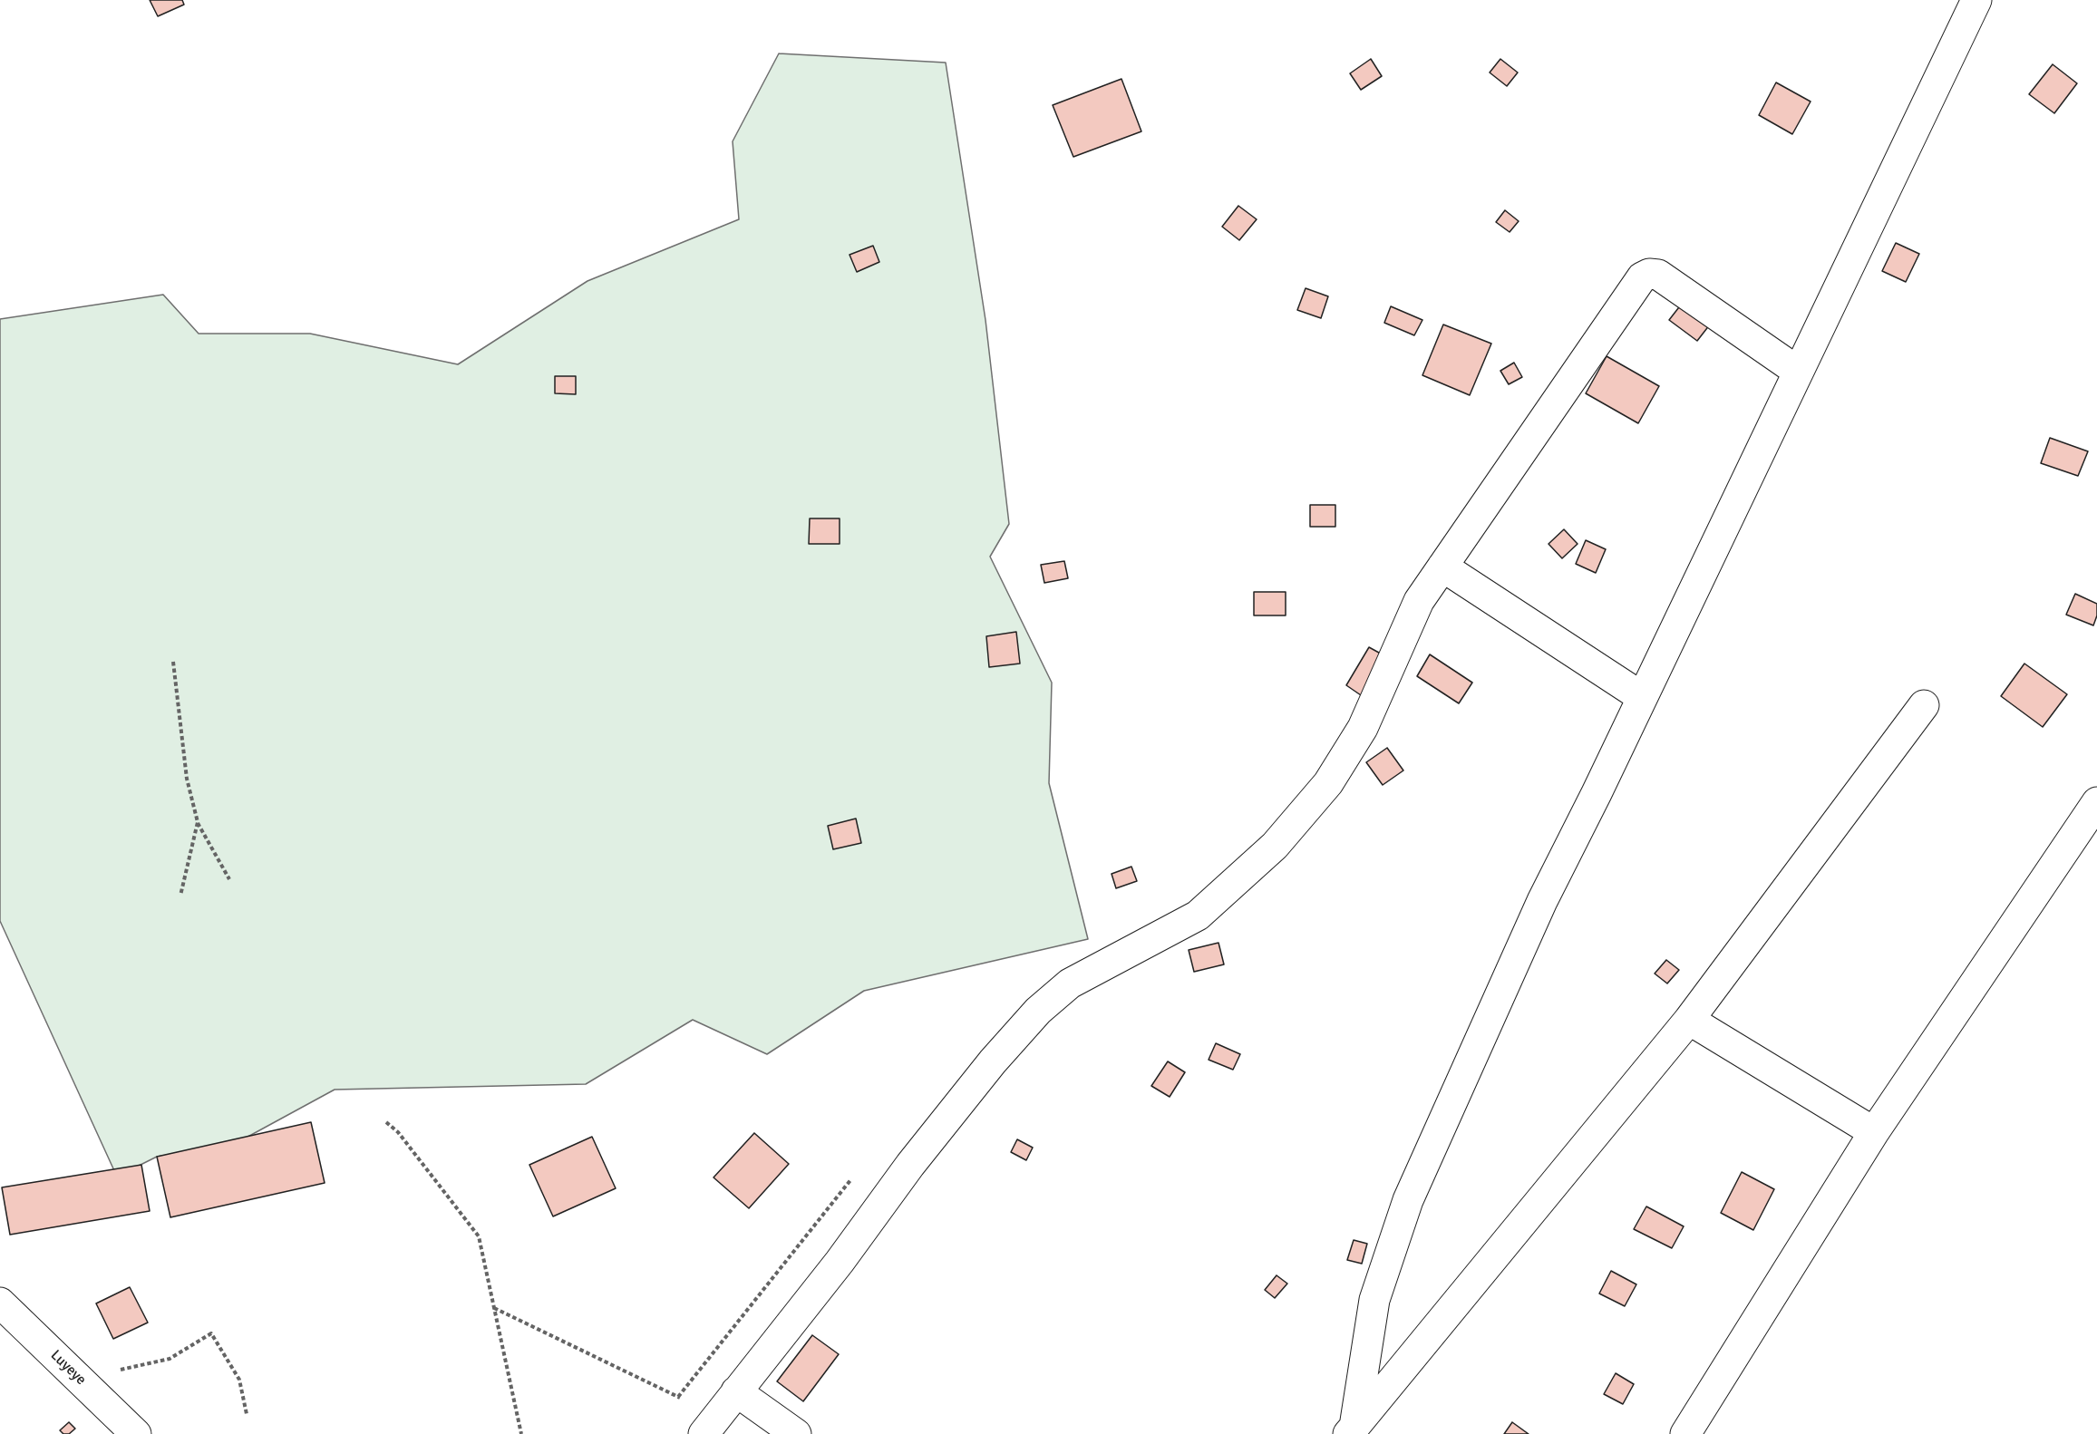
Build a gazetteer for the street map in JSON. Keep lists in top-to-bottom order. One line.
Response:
{"streets":{"street":["Luyeye"]}}
